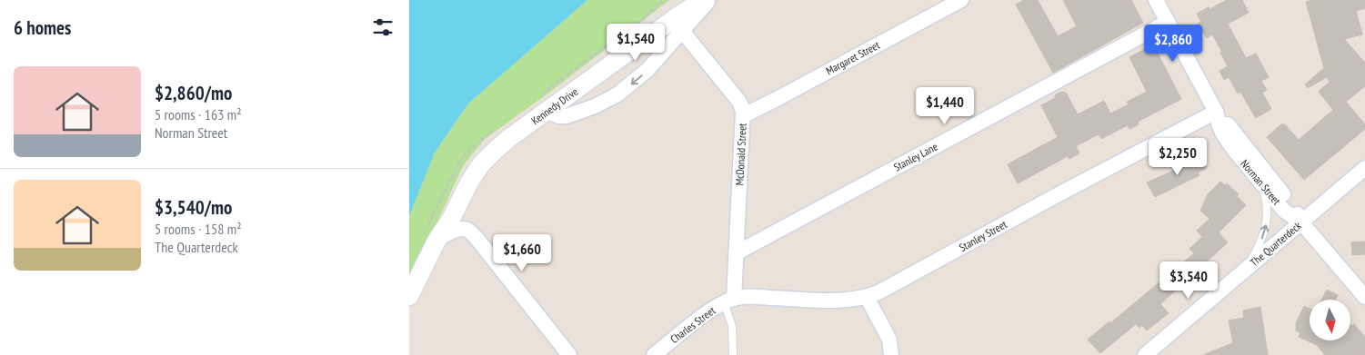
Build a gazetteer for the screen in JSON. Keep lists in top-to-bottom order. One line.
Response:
{"streets":{"street":["Margaret Street","Kennedy Drive","McDonald Street","Stanley Lane","Norman Street","Stanley Street","The Quarterdeck","Charles Street"]},"crossings":[["Margaret Street","McDonald Street"],["McDonald Street","Stanley Lane"],["McDonald Street","Stanley Street"],["McDonald Street","Charles Street"],["Stanley Lane","Norman Street"],["Norman Street","Stanley Street"],["Norman Street","The Quarterdeck"],["Stanley Street","Charles Street"]],"north":"bottom","page":{"heading":"6 homes","price":["$1,540","$2,860","$1,440","$2,250","$1,660","$3,540"],"list":[{"name":"$2,860/mo","note":"5 rooms · 163 m² · Norman Street"},{"name":"$3,540/mo","note":"5 rooms · 158 m² · The Quarterdeck"}]}}
